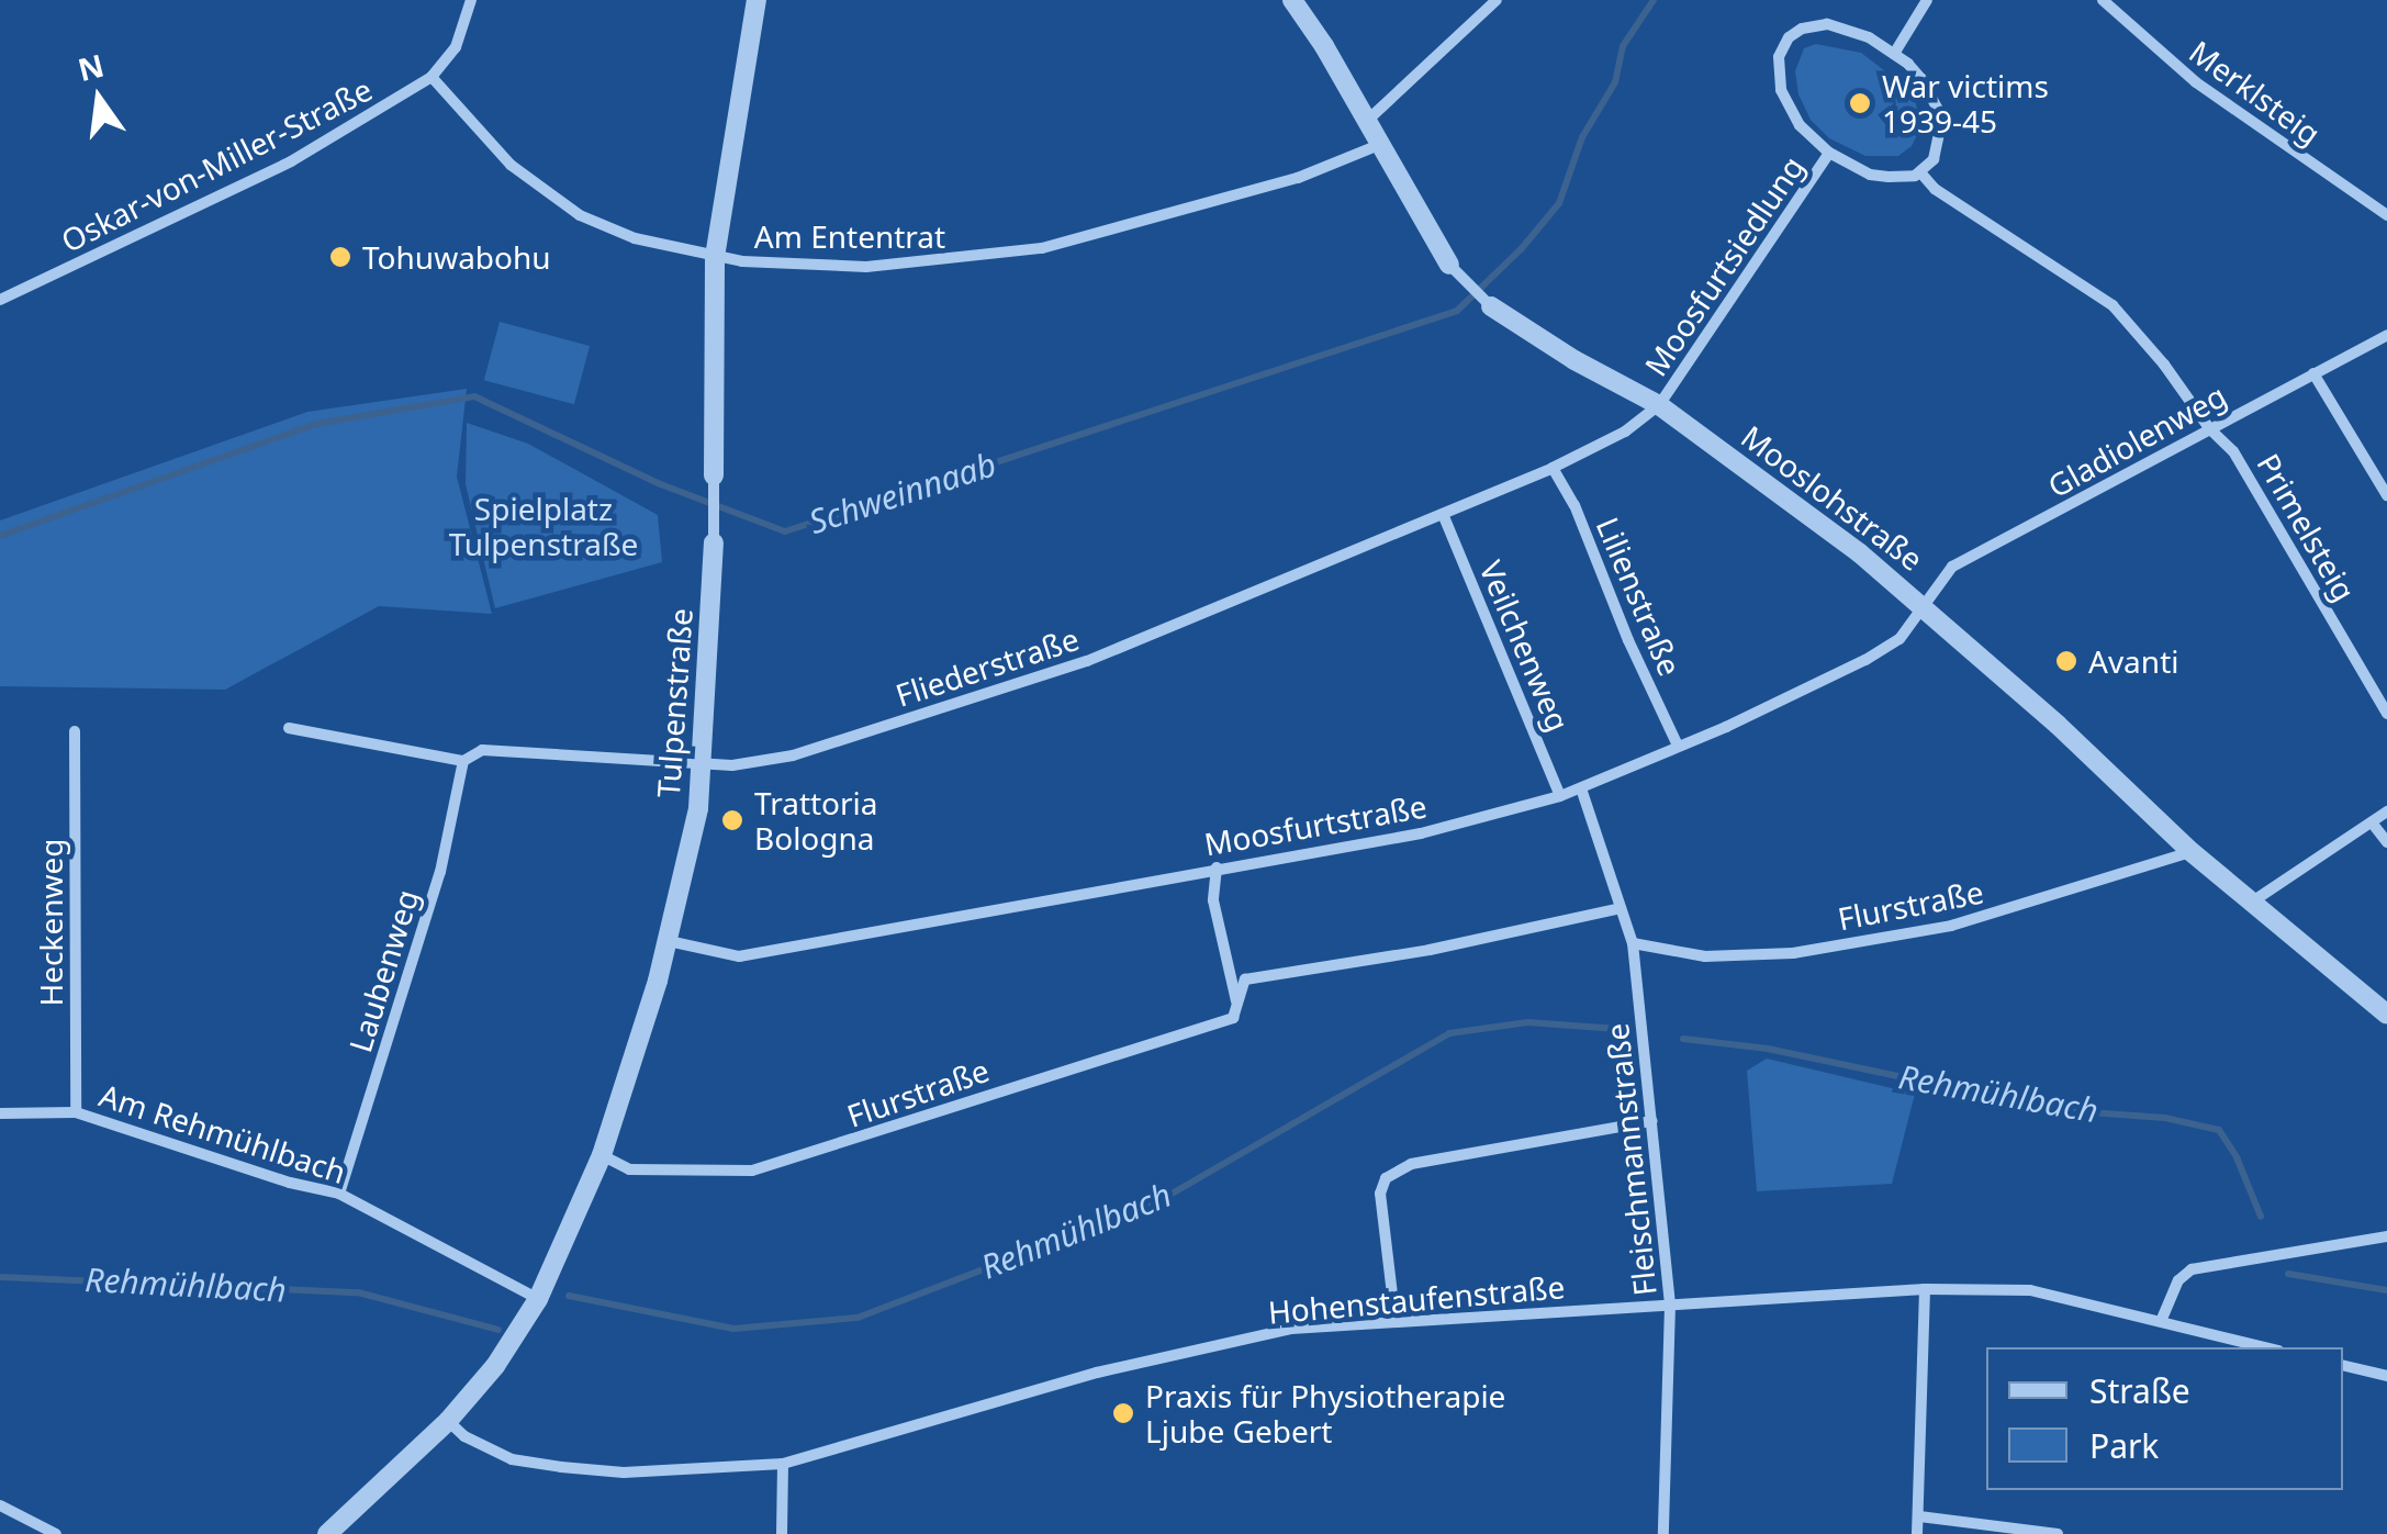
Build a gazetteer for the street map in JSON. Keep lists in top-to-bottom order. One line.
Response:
{"streets":{"street":["Merklsteig","Oskar-von-Miller-Straße","Am Ententrat","Moosfurtsiedlung","Gladiolenweg","Mooslohstraße","Primelsteig","Lilienstraße","Veilchenweg","Fliederstraße","Tulpenstraße","Moosfurtstraße","Flurstraße","Heckenweg","Laubenweg","Am Rehmühlbach","Fleischmannstraße","Hohenstaufenstraße"]},"crossings":[["Oskar-von-Miller-Straße","Am Ententrat"],["Am Ententrat","Mooslohstraße"],["Am Ententrat","Tulpenstraße"],["Moosfurtsiedlung","Mooslohstraße"],["Moosfurtsiedlung","Fliederstraße"],["Gladiolenweg","Mooslohstraße"],["Gladiolenweg","Primelsteig"],["Gladiolenweg","Moosfurtstraße"],["Mooslohstraße","Fliederstraße"],["Mooslohstraße","Moosfurtstraße"],["Mooslohstraße","Flurstraße"],["Lilienstraße","Fliederstraße"],["Lilienstraße","Moosfurtstraße"],["Veilchenweg","Fliederstraße"],["Veilchenweg","Moosfurtstraße"],["Fliederstraße","Tulpenstraße"],["Fliederstraße","Laubenweg"],["Tulpenstraße","Moosfurtstraße"],["Tulpenstraße","Flurstraße"],["Tulpenstraße","Am Rehmühlbach"],["Tulpenstraße","Hohenstaufenstraße"],["Moosfurtstraße","Fleischmannstraße"],["Flurstraße","Fleischmannstraße"],["Heckenweg","Am Rehmühlbach"],["Laubenweg","Am Rehmühlbach"],["Fleischmannstraße","Hohenstaufenstraße"]],"water":["Schweinnaab","Rehmühlbach"],"parks":["Spielplatz Tulpenstraße"],"places":["War victims 1939-45","Tohuwabohu","Avanti","Trattoria Bologna","Praxis für Physiotherapie Ljube Gebert"],"legend":["Straße","Park"],"north":"top"}
